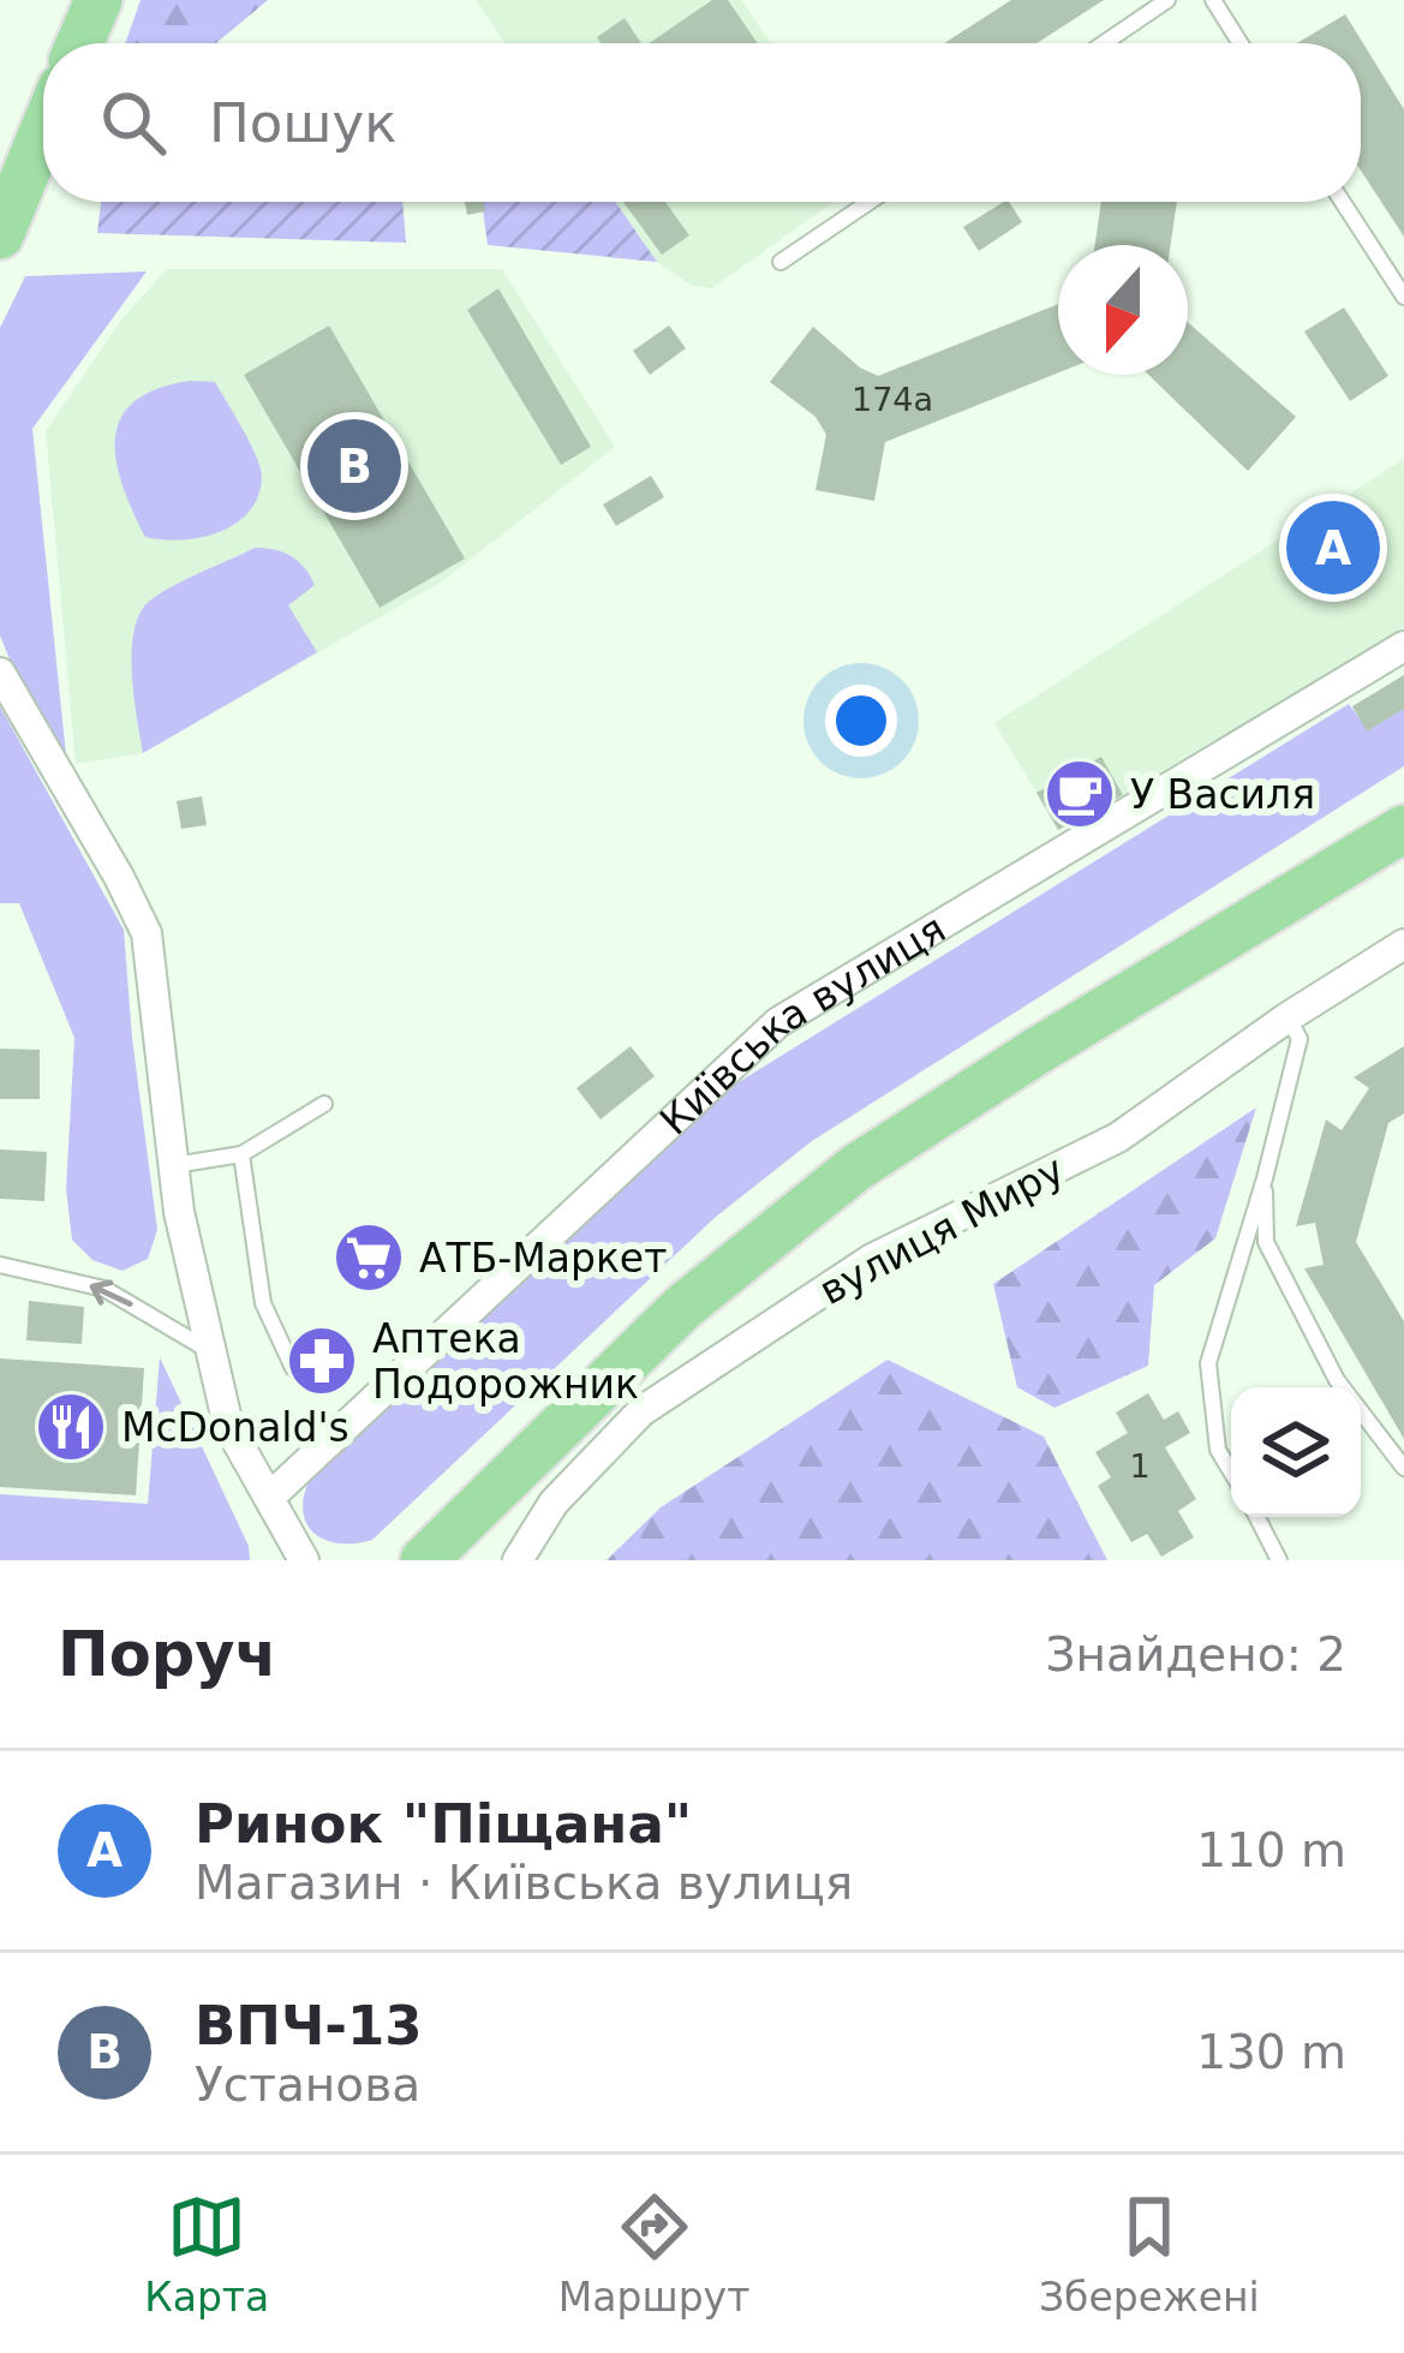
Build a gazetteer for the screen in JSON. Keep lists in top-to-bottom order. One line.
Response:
{"streets":{"street":["Київська вулиця","вулиця Миру"]},"places":{"cafe":["У Василя"],"supermarket":["АТБ-Маркет"],"pharmacy":["Аптека Подорожник"],"restaurant":["McDonald's"]},"house_numbers":["174а","1"],"north":"bottom","page":{"search":"Пошук","pins":["B","A"],"heading":["Поруч","Знайдено: 2"],"list":[{"mark":"A","name":"Ринок \"Піщана\"","note":"Магазин · Київська вулиця","value":"110 m"},{"mark":"B","name":"ВПЧ-13","note":"Установа","value":"130 m"}],"nav":["Карта","Маршрут","Збережені"]}}
